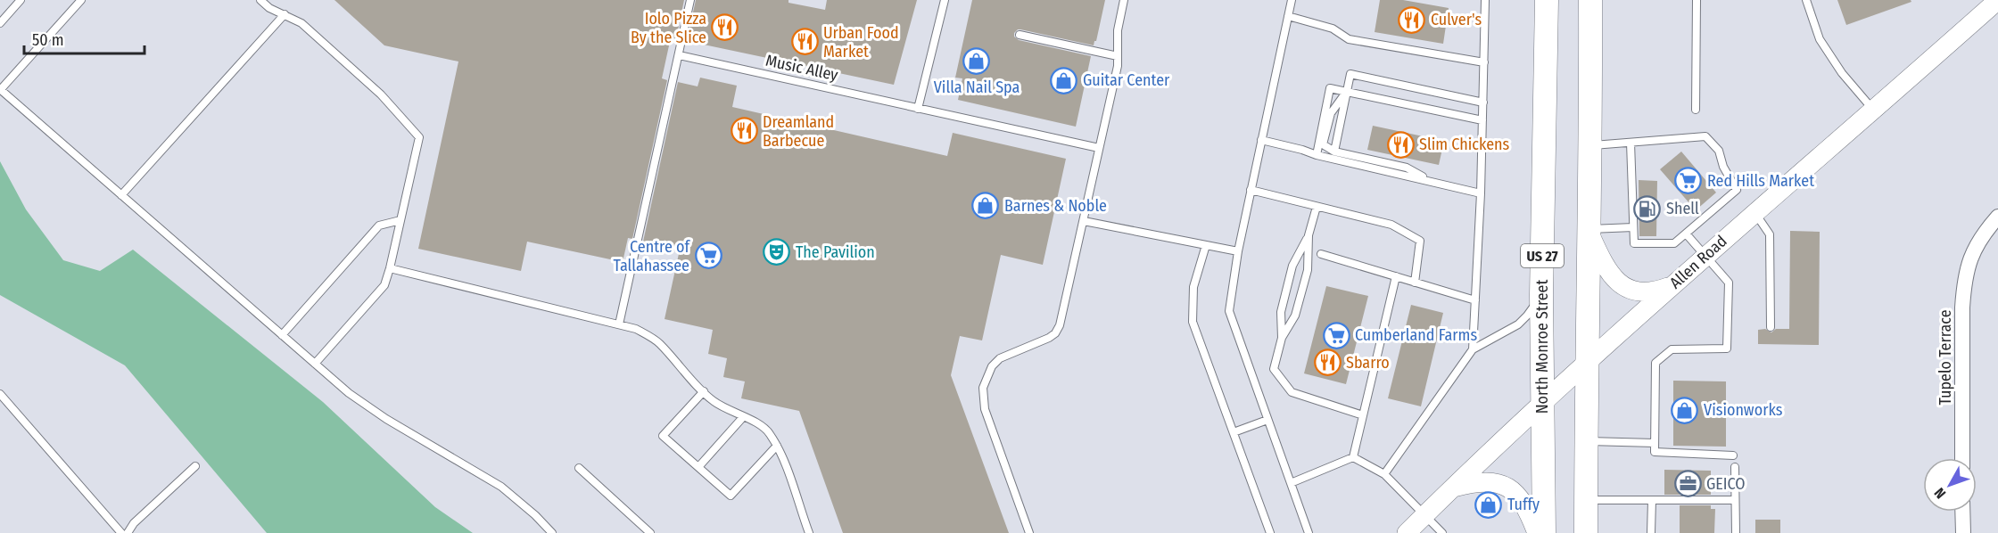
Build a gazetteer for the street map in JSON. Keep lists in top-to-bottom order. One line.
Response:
{"streets":{"main road":["US 27","North Monroe Street"],"street":["Allen Road","Tupelo Terrace"],"lane":["Music Alley"]},"crossings":[["Allen Road","North Monroe Street"]],"places":{"restaurant":["Culver's","Iolo Pizza By the Slice","Urban Food Market","Dreamland Barbecue","Slim Chickens","Sbarro"],"shop":["Villa Nail Spa","Guitar Center","Barnes & Noble","Visionworks","Tuffy"],"supermarket":["Red Hills Market","Centre of Tallahassee","Cumberland Farms"],"fuel station":["Shell"],"theatre":["The Pavilion"],"office":["GEICO"]},"scale_bar":"50 m","north":"bottom left"}
